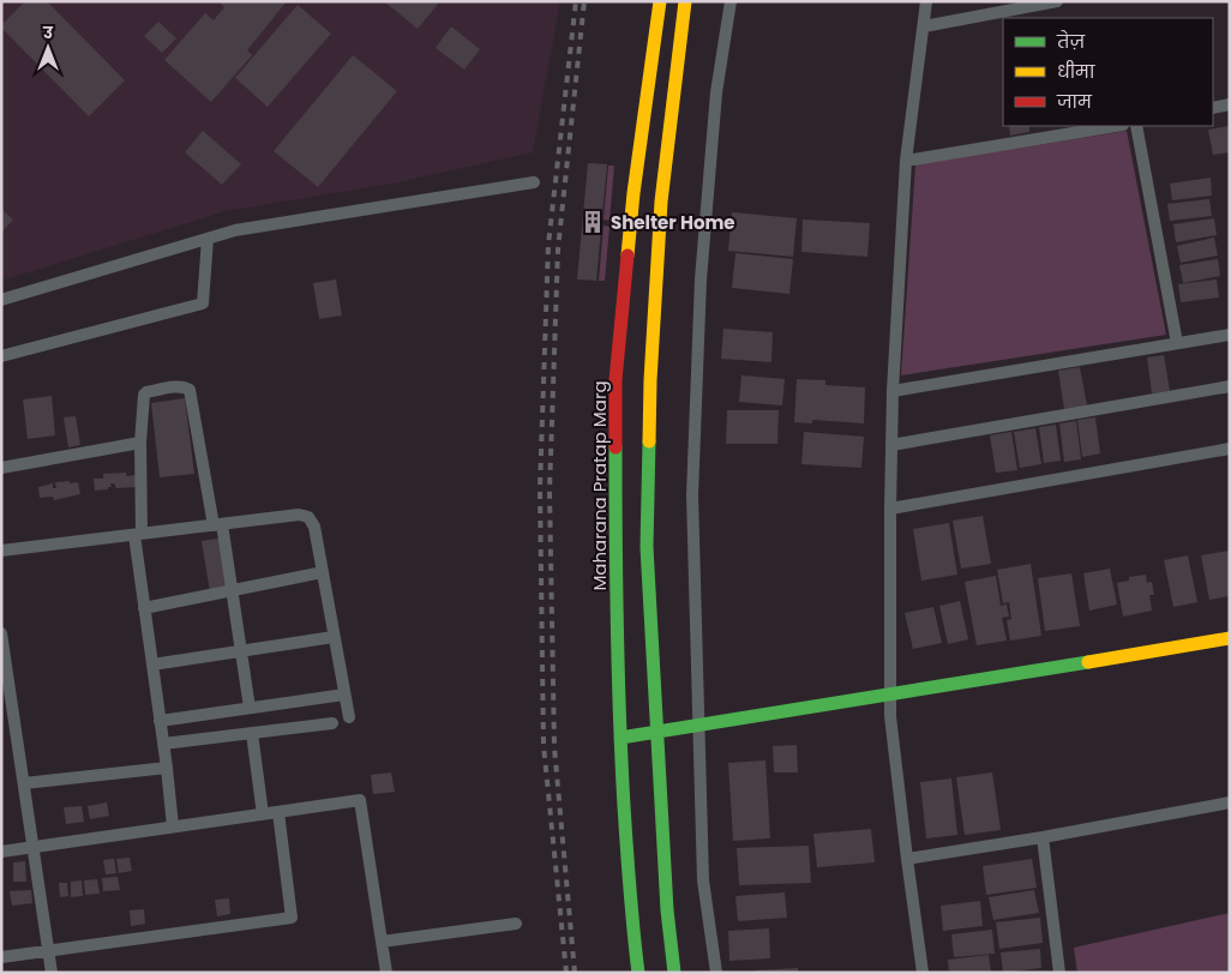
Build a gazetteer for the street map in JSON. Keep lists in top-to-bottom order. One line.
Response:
{"streets":{"main road":["Maharana Pratap Marg"]},"places":{"building":["Shelter Home"]},"legend":["तेज़","धीमा","जाम"],"north":"top"}
